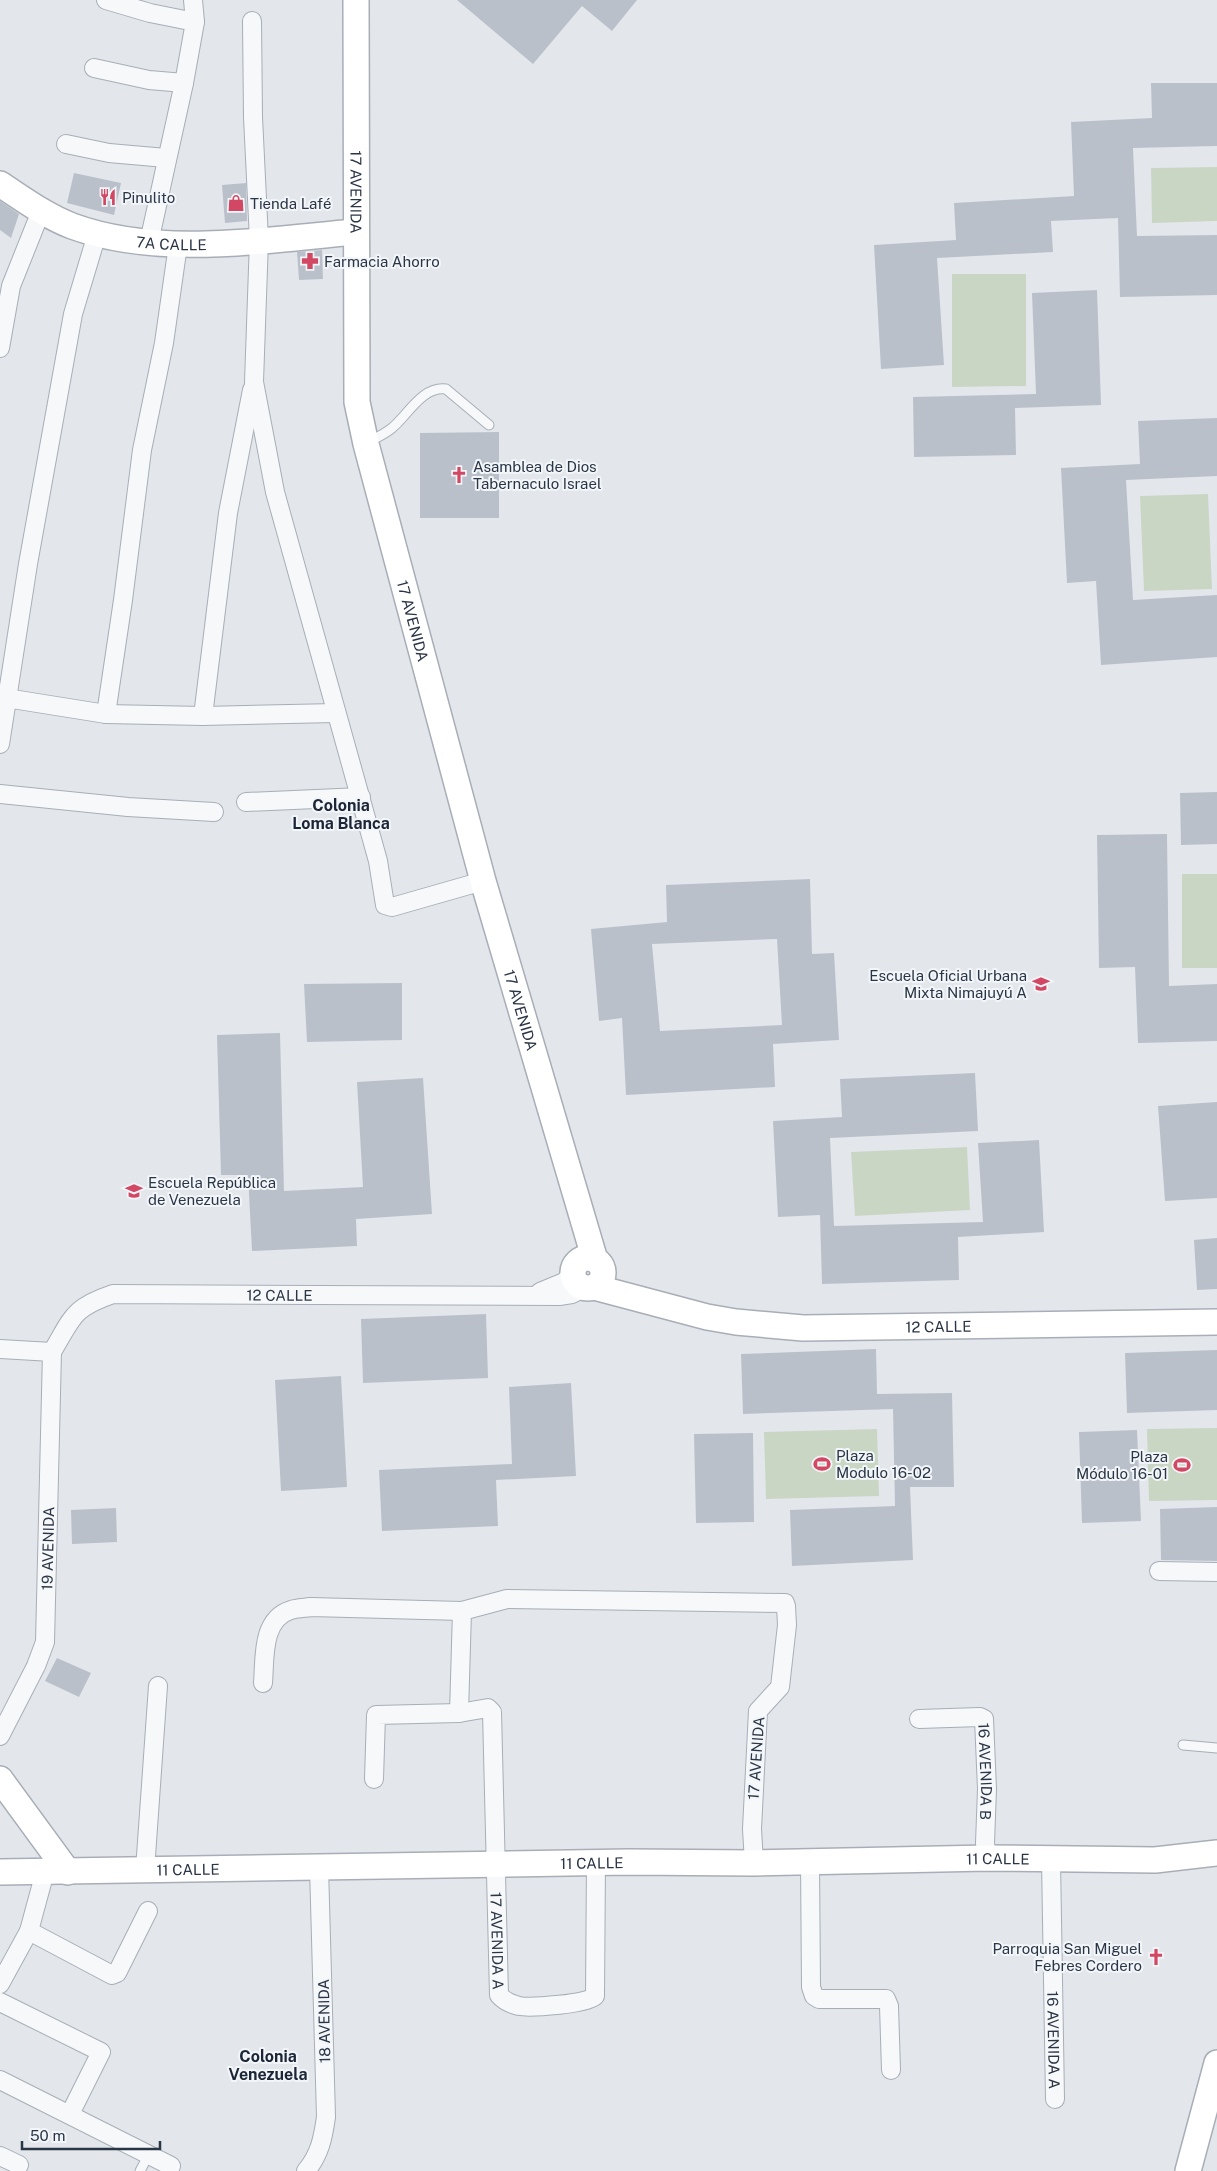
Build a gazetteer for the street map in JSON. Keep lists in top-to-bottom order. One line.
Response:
{"streets":{"street":["17 AVENIDA","7A CALLE","12 CALLE","19 AVENIDA","16 AVENIDA B","11 CALLE","17 AVENIDA A","18 AVENIDA","16 AVENIDA A"]},"crossings":[["17 AVENIDA","7A CALLE"],["17 AVENIDA","12 CALLE"],["17 AVENIDA","11 CALLE"],["12 CALLE","19 AVENIDA"],["16 AVENIDA B","11 CALLE"],["11 CALLE","17 AVENIDA A"],["11 CALLE","18 AVENIDA"],["11 CALLE","16 AVENIDA A"]],"districts":["Colonia Loma Blanca","Colonia Venezuela"],"places":{"restaurant":["Pinulito"],"shop":["Tienda Lafé"],"pharmacy":["Farmacia Ahorro"],"church":["Asamblea de Dios Tabernaculo Israel","Parroquia San Miguel Febres Cordero"],"school or university":["Escuela Oficial Urbana Mixta Nimajuyú A","Escuela República de Venezuela"],"sports":["Plaza Modulo 16-02","Plaza Módulo 16-01"]},"scale_bar":"50 m"}
